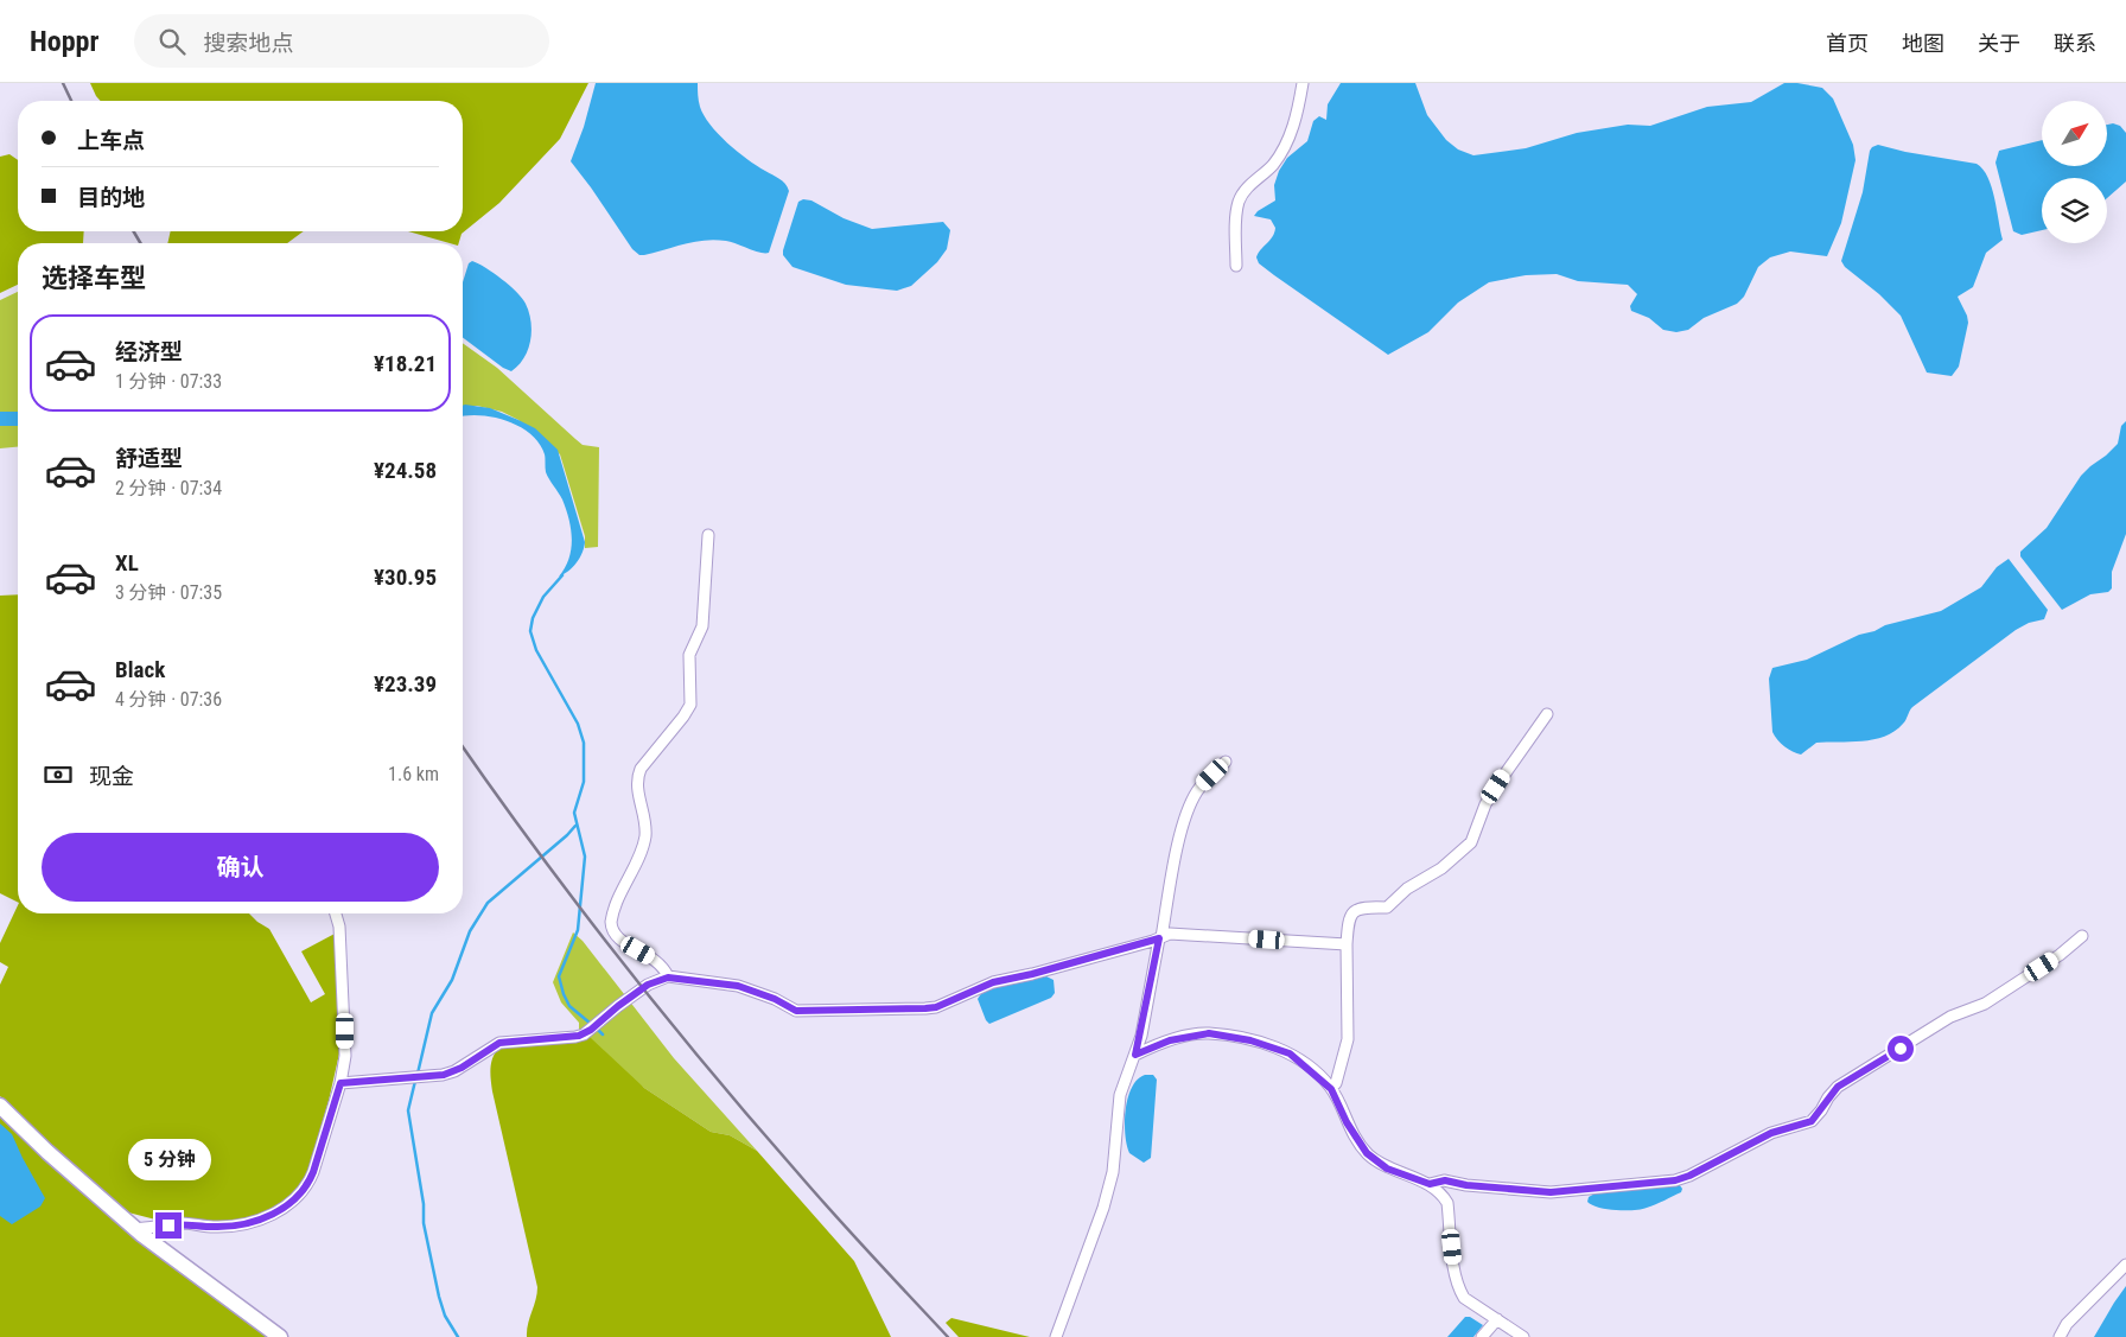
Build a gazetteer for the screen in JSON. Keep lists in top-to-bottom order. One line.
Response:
{"north":"top right","page":{"header":"Hoppr","search":"搜索地点","nav":["首页","地图","关于","联系"],"banner":["上车点","目的地"],"heading":"选择车型","list":[{"name":"经济型","note":"1 分钟 · 07:33","value":"¥18.21"},{"name":"舒适型","note":"2 分钟 · 07:34","value":"¥24.58"},{"name":"XL","note":"3 分钟 · 07:35","value":"¥30.95"},{"name":"Black","note":"4 分钟 · 07:36","value":"¥23.39"}],"pay":["现金","1.6 km"],"buttons":"确认","bubble":"5 分钟"}}
